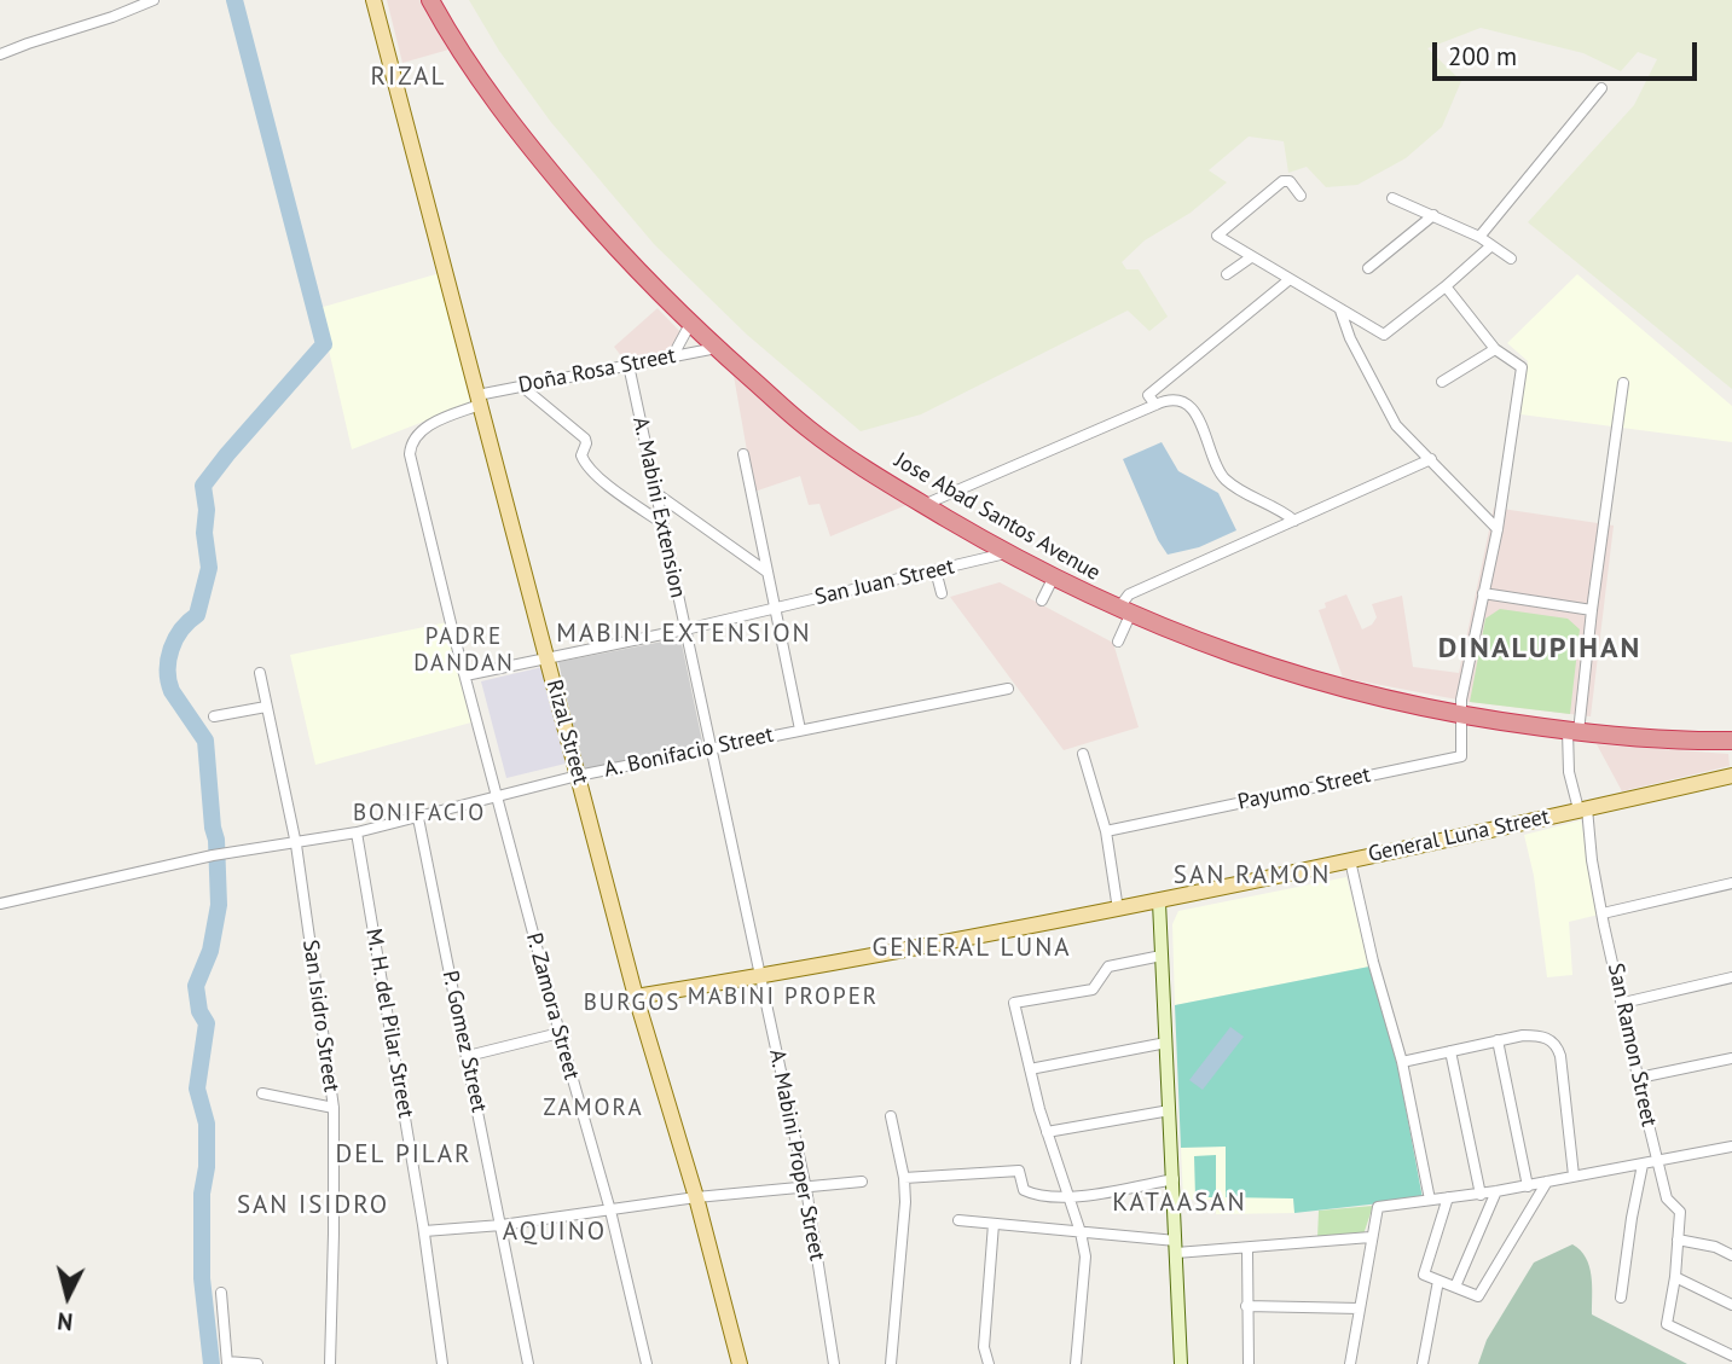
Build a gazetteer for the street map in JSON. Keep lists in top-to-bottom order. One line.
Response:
{"streets":{"highway":["Jose Abad Santos Avenue"],"main road":["Rizal Street","General Luna Street"],"street":["Doña Rosa Street","A. Mabini Extension","San Juan Street","A. Bonifacio Street","Payumo Street","P. Zamora Street","San Isidro Street","M. H. del Pilar Street","P. Gomez Street","San Ramon Street","A. Mabini Proper Street"]},"crossings":[["Doña Rosa Street","A. Mabini Extension"],["Doña Rosa Street","Jose Abad Santos Avenue"],["Doña Rosa Street","San Juan Street"],["Doña Rosa Street","Rizal Street"],["Doña Rosa Street","P. Zamora Street"],["A. Mabini Extension","San Juan Street"],["A. Mabini Extension","A. Bonifacio Street"],["A. Mabini Extension","A. Mabini Proper Street"],["Jose Abad Santos Avenue","San Juan Street"],["Jose Abad Santos Avenue","Payumo Street"],["Jose Abad Santos Avenue","San Ramon Street"],["San Juan Street","Rizal Street"],["San Juan Street","P. Zamora Street"],["Rizal Street","A. Bonifacio Street"],["Rizal Street","General Luna Street"],["A. Bonifacio Street","P. Zamora Street"],["A. Bonifacio Street","San Isidro Street"],["A. Bonifacio Street","M. H. del Pilar Street"],["A. Bonifacio Street","P. Gomez Street"],["A. Bonifacio Street","A. Mabini Proper Street"],["General Luna Street","San Ramon Street"],["General Luna Street","A. Mabini Proper Street"]],"districts":["RIZAL","MABINI EXTENSION","PADRE DANDAN","DINALUPIHAN","BONIFACIO","SAN RAMON","GENERAL LUNA","MABINI PROPER","BURGOS","ZAMORA","DEL PILAR","KATAASAN","SAN ISIDRO","AQUINO"],"scale_bar":"200 m","north":"bottom"}
